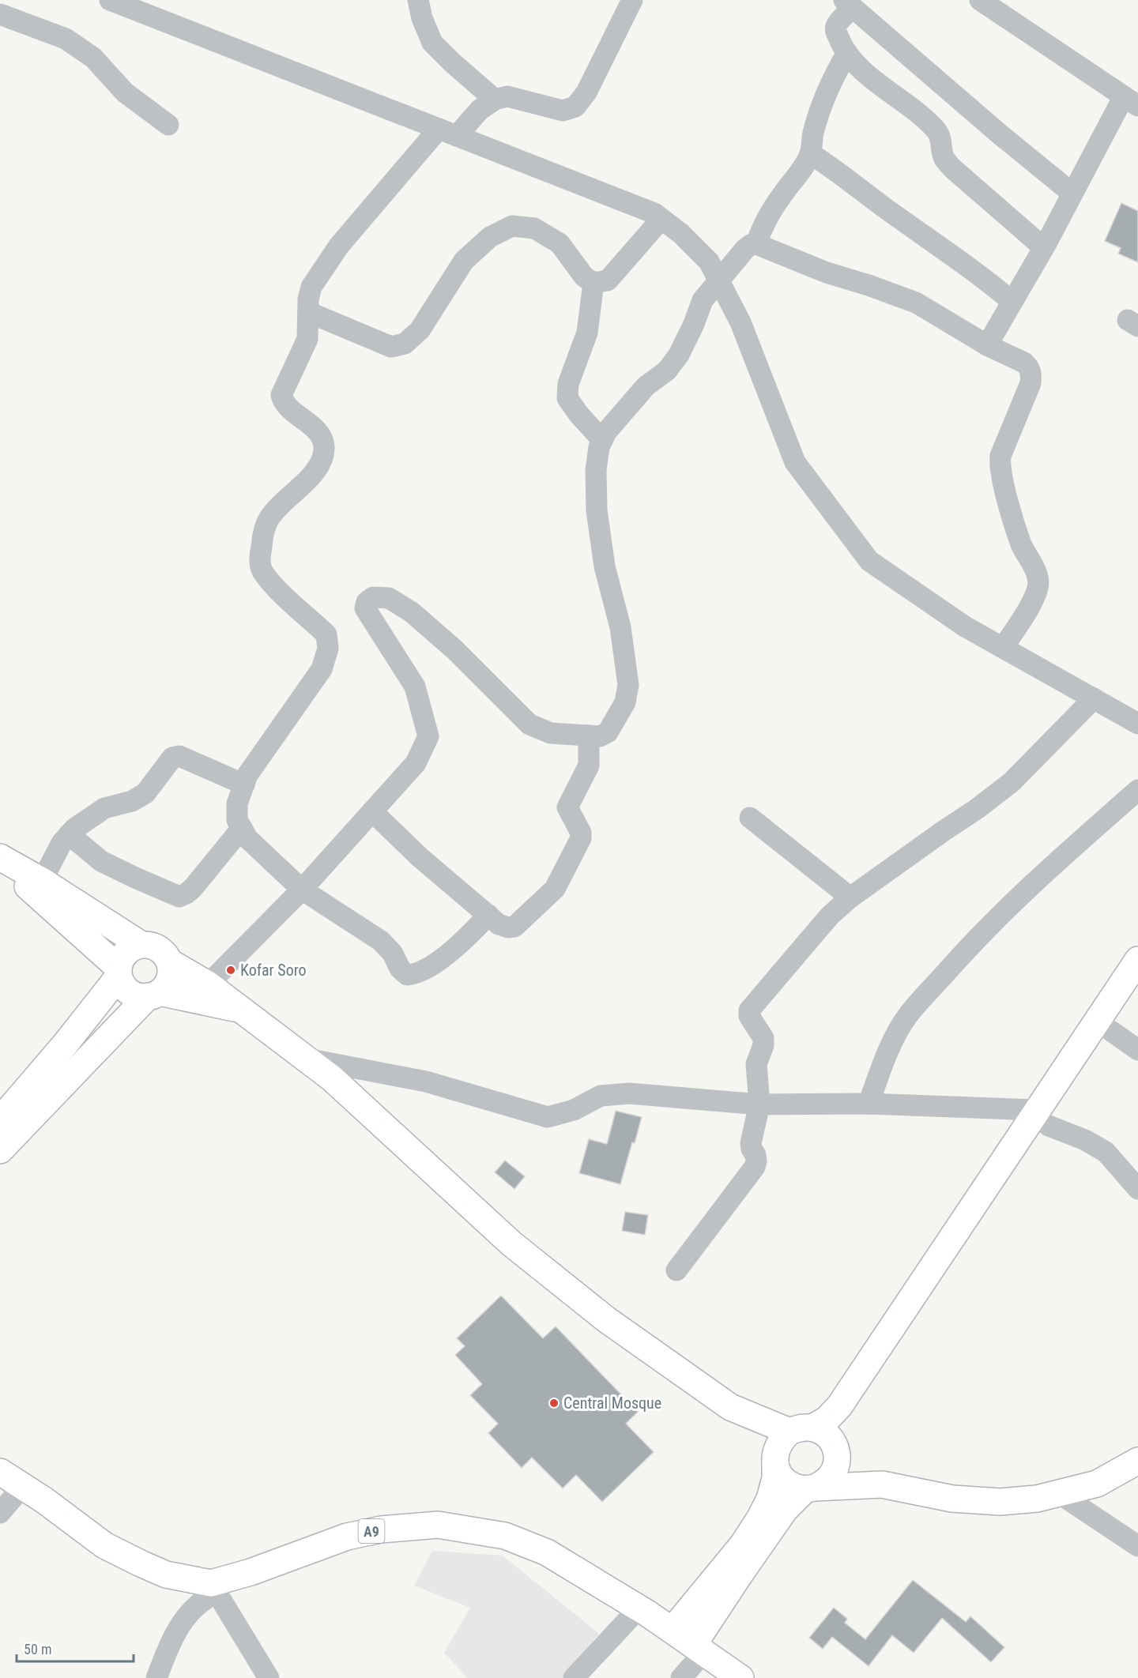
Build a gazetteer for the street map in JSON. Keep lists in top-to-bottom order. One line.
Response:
{"streets":{"main road":["A9"]},"places":["Kofar Soro","Central Mosque"],"scale_bar":"50 m"}
